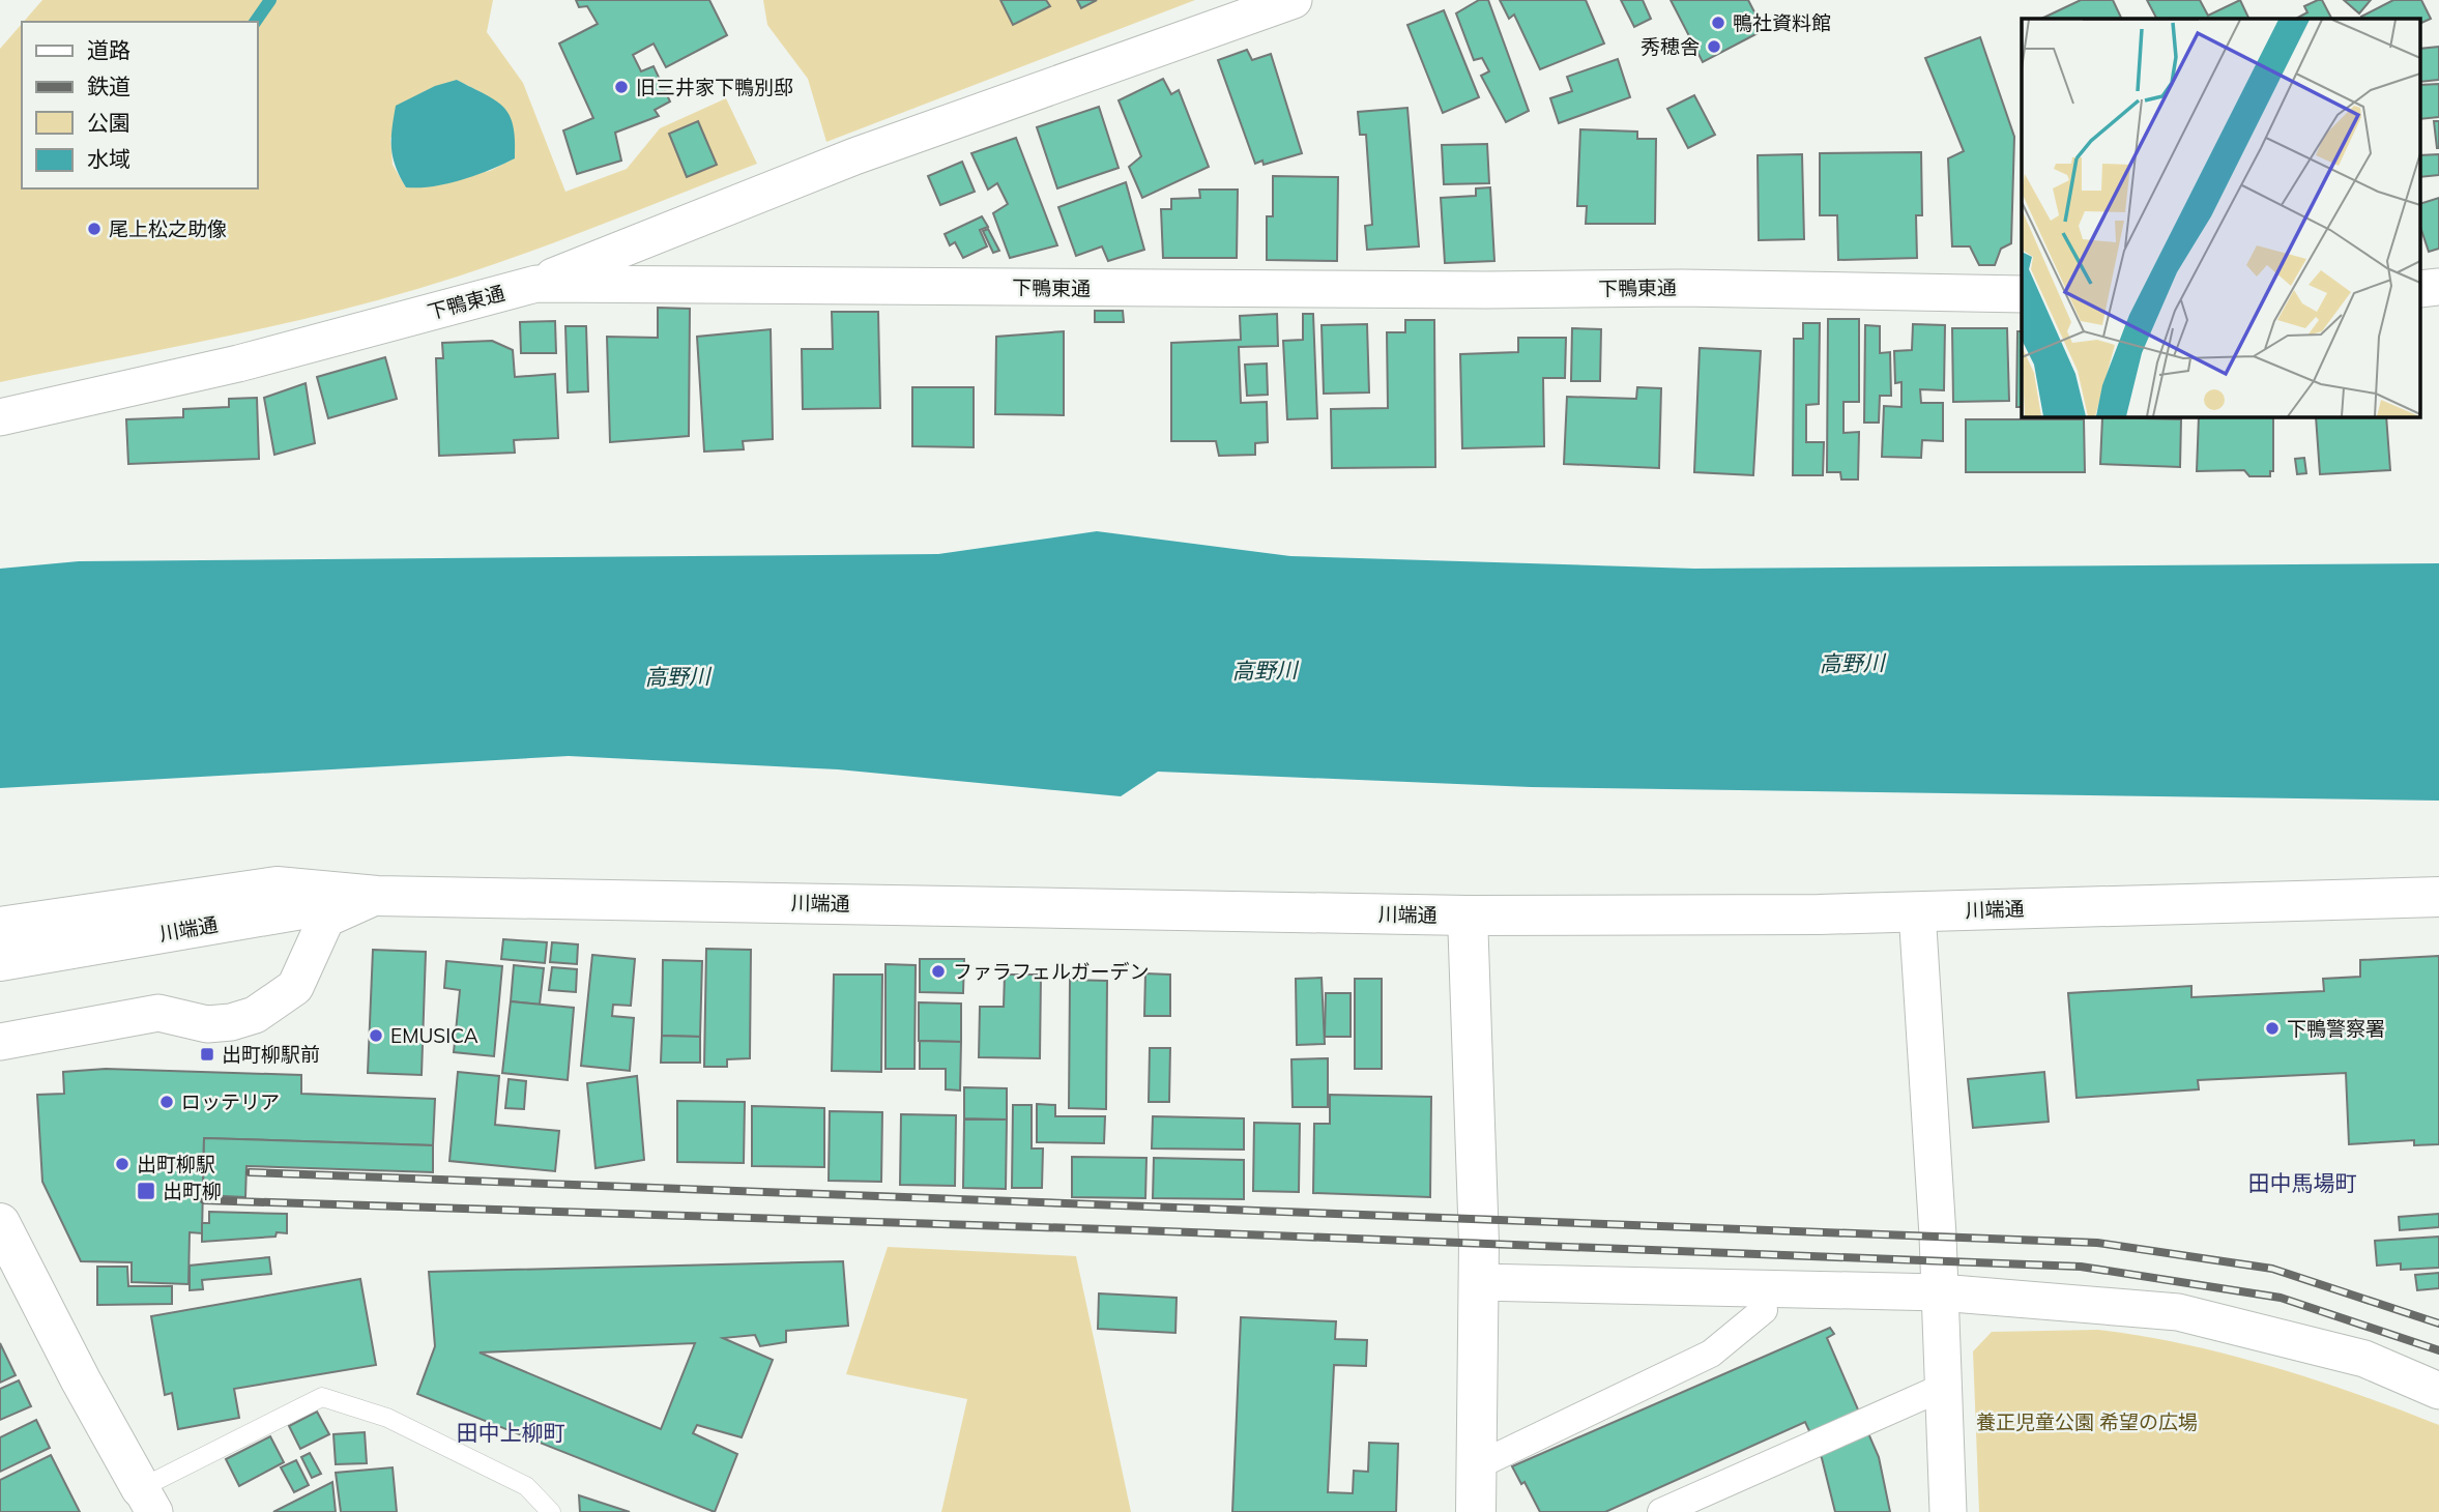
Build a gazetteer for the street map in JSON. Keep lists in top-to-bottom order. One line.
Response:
{"streets":{"street":["下鴨東通","川端通"]},"districts":["田中馬場町","田中上柳町"],"water":["高野川"],"parks":["養正児童公園 希望の広場"],"places":{"other":["鴨社資料館","秀穂舎","旧三井家下鴨別邸","尾上松之助像","ファラフェルガーデン","下鴨警察署","EMUSICA","ロッテリア","出町柳駅"],"transit":["出町柳駅前","出町柳"]},"legend":["道路","鉄道","公園","水域"]}
